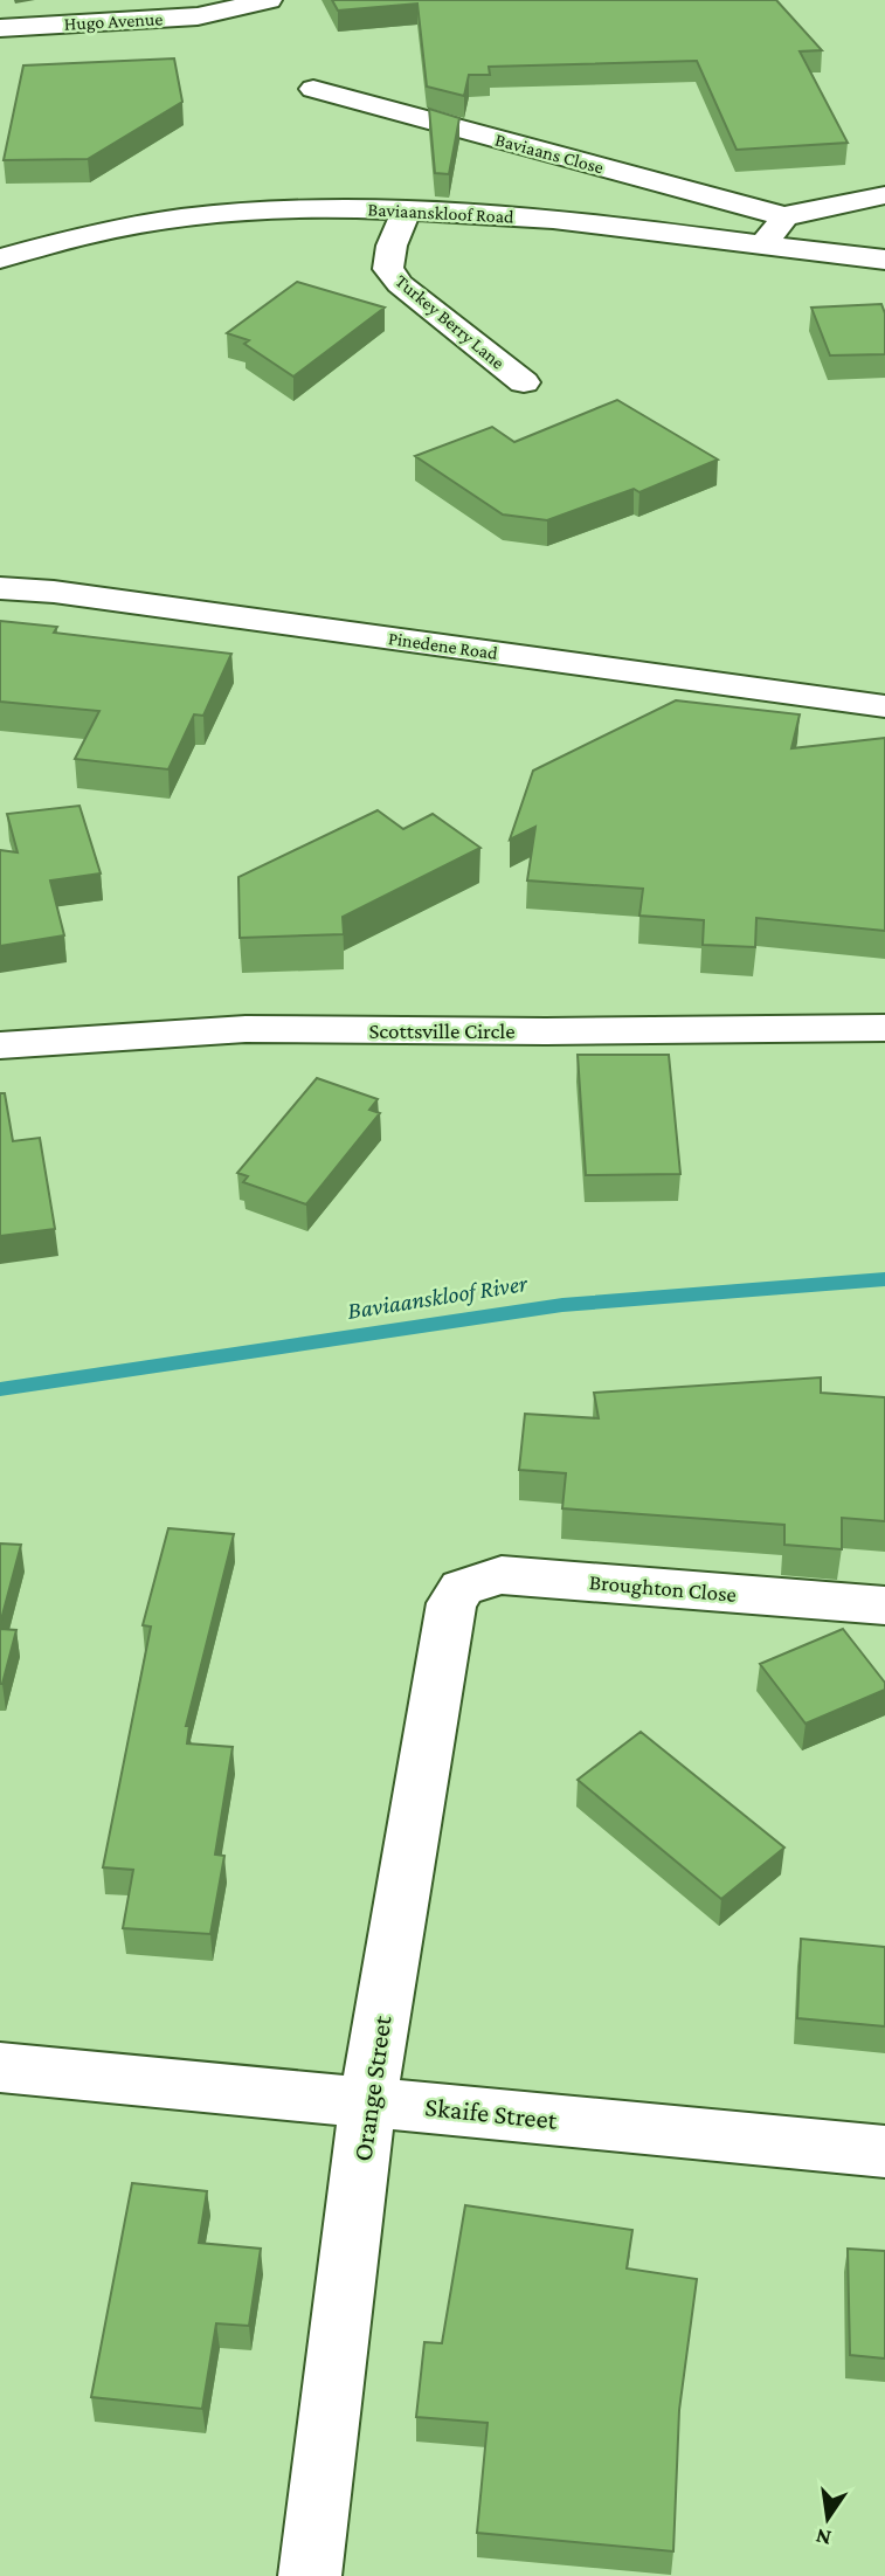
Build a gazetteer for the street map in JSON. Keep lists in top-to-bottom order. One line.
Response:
{"streets":{"street":["Hugo Avenue","Baviaans Close","Baviaanskloof Road","Turkey Berry Lane","Pinedene Road","Scottsville Circle","Broughton Close","Orange Street","Skaife Street"]},"crossings":[["Baviaanskloof Road","Turkey Berry Lane"],["Broughton Close","Orange Street"],["Orange Street","Skaife Street"]],"water":["Baviaanskloof River"],"north":"bottom"}
